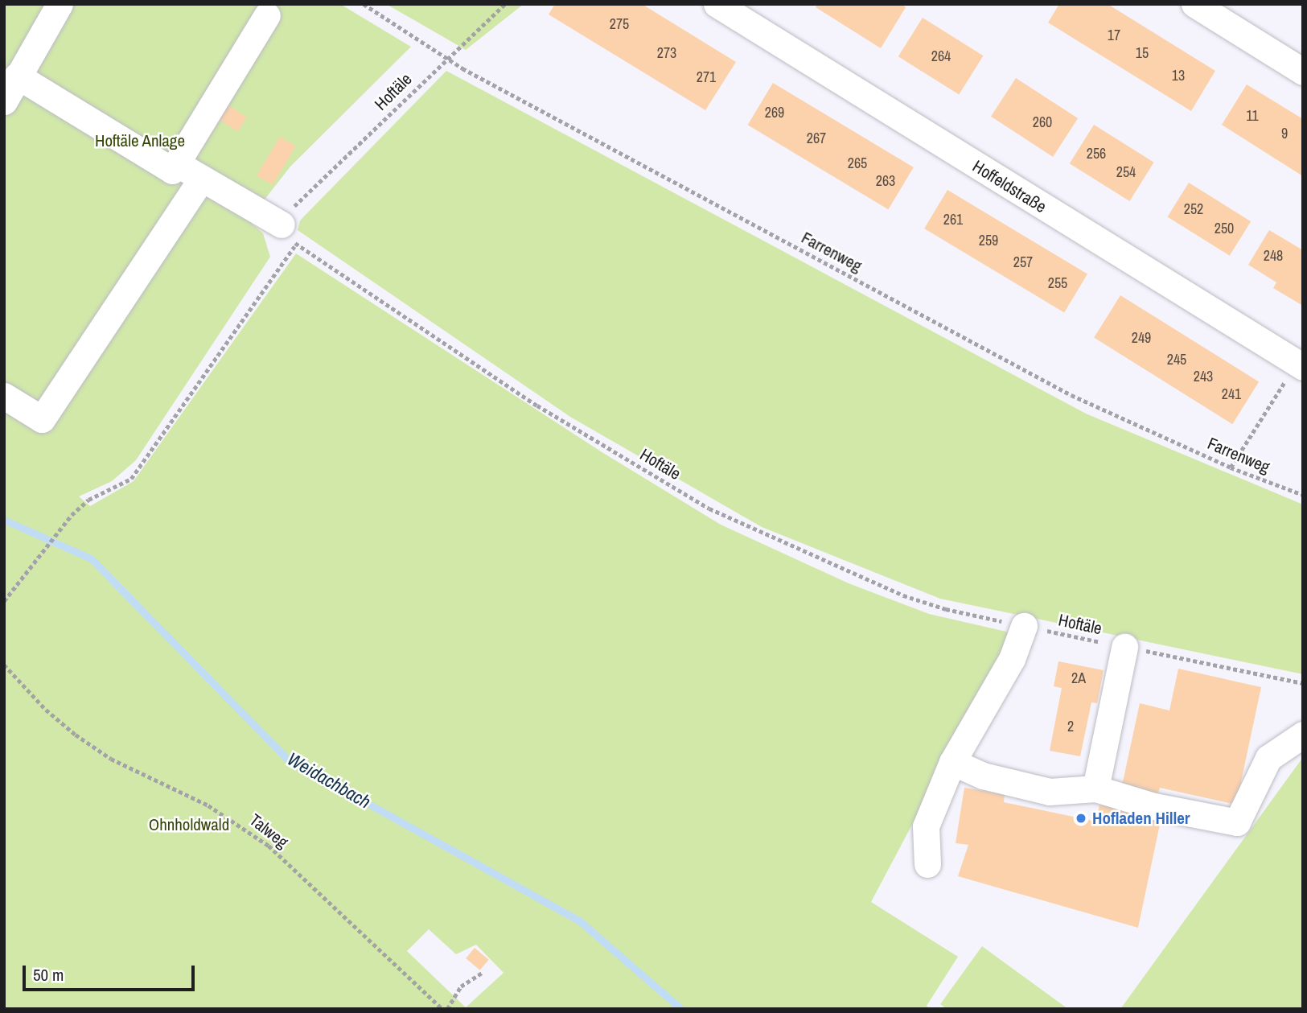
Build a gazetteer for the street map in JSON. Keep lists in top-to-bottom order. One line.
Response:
{"streets":{"street":["Hoffeldstraße"],"path":["Hoftäle","Farrenweg","Talweg"]},"crossings":[["Hoftäle","Farrenweg"]],"water":["Weidachbach"],"parks":["Hoftäle Anlage","Ohnholdwald"],"places":["Hofladen Hiller"],"house_numbers":["275","17","273","15","264","13","271","269","11","260","9","267","256","265","254","263","252","261","250","259","248","257","255","249","245","243","241","2A","2"],"scale_bar":"50 m"}
